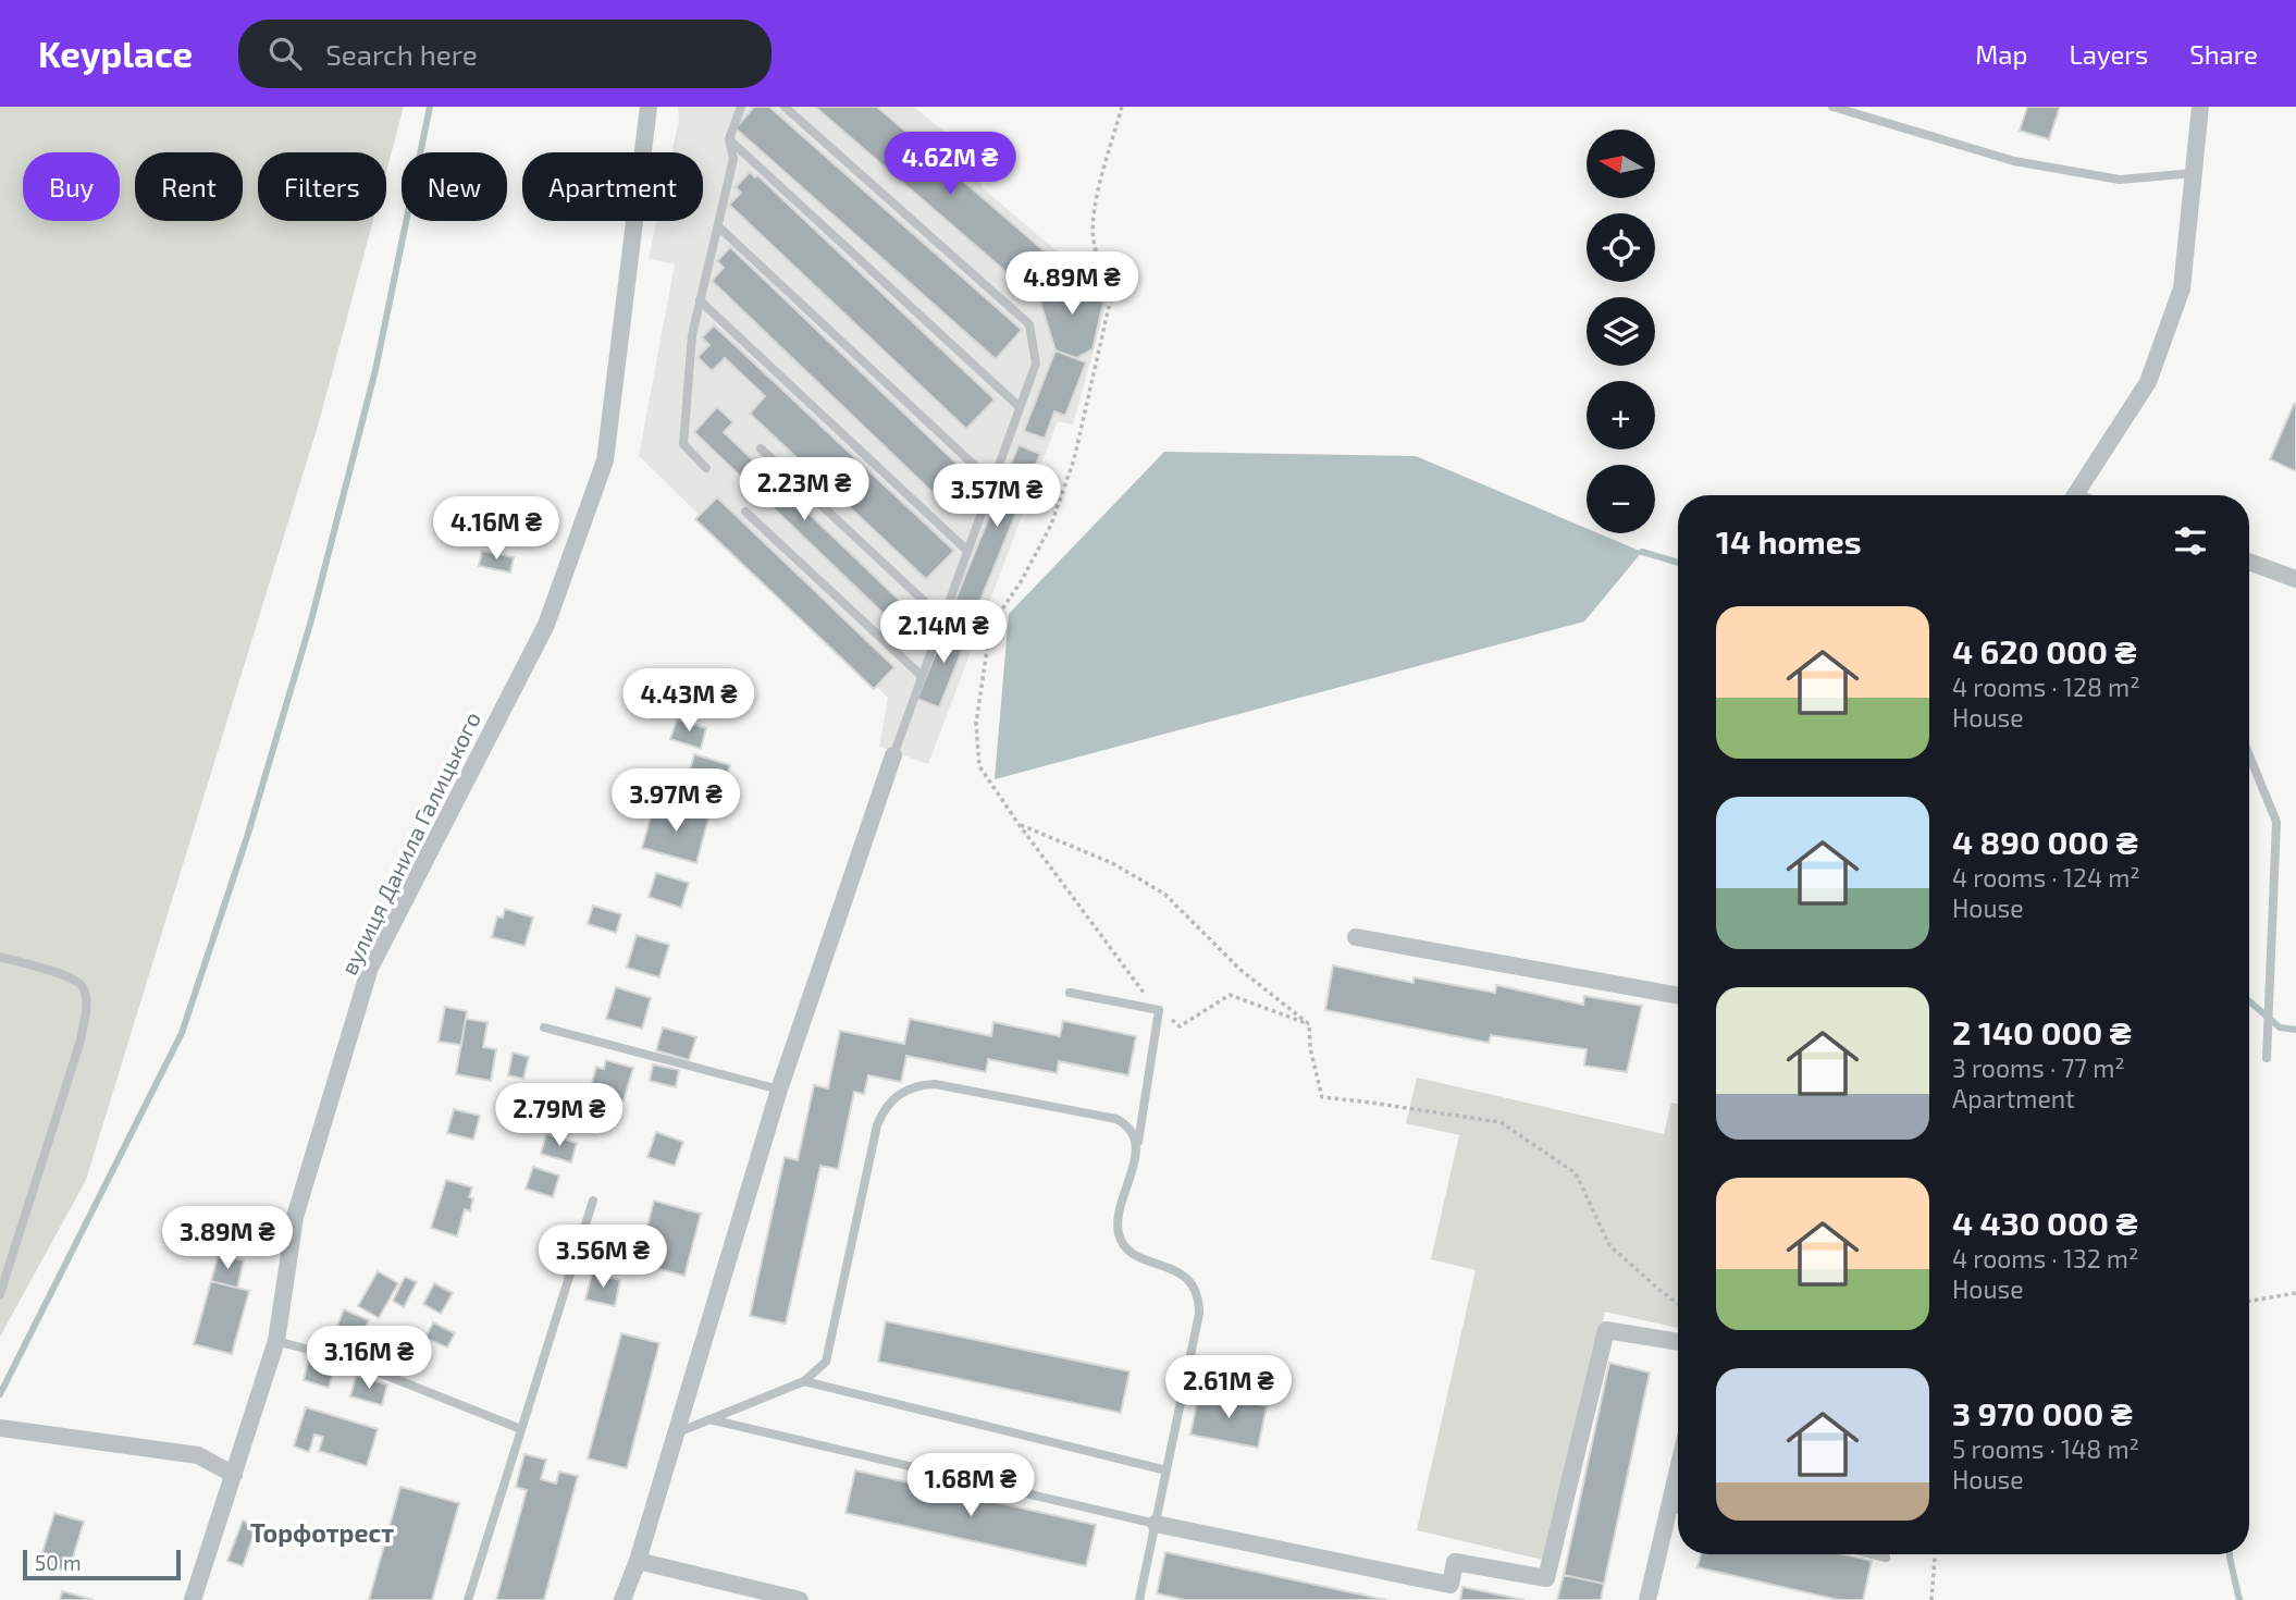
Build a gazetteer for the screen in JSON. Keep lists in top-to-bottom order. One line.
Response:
{"streets":{"street":["вулиця Данила Галицького"]},"districts":["Торфотрест"],"scale_bar":"50 m","north":"left","page":{"header":"Keyplace","search":"Search here","nav":["Map","Layers","Share"],"map_buttons":["+","−"],"price":["4.62M ₴","4.89M ₴","2.23M ₴","3.57M ₴","4.16M ₴","2.14M ₴","4.43M ₴","3.97M ₴","2.79M ₴","3.89M ₴","3.56M ₴","3.16M ₴","2.61M ₴","1.68M ₴"],"chip":["Buy","Rent","Filters","New","Apartment"],"heading":"14 homes","list":[{"name":"4 620 000 ₴","note":"4 rooms · 128 m² · House"},{"name":"4 890 000 ₴","note":"4 rooms · 124 m² · House"},{"name":"2 140 000 ₴","note":"3 rooms · 77 m² · Apartment"},{"name":"4 430 000 ₴","note":"4 rooms · 132 m² · House"},{"name":"3 970 000 ₴","note":"5 rooms · 148 m² · House"}],"scale":"50 m"}}
